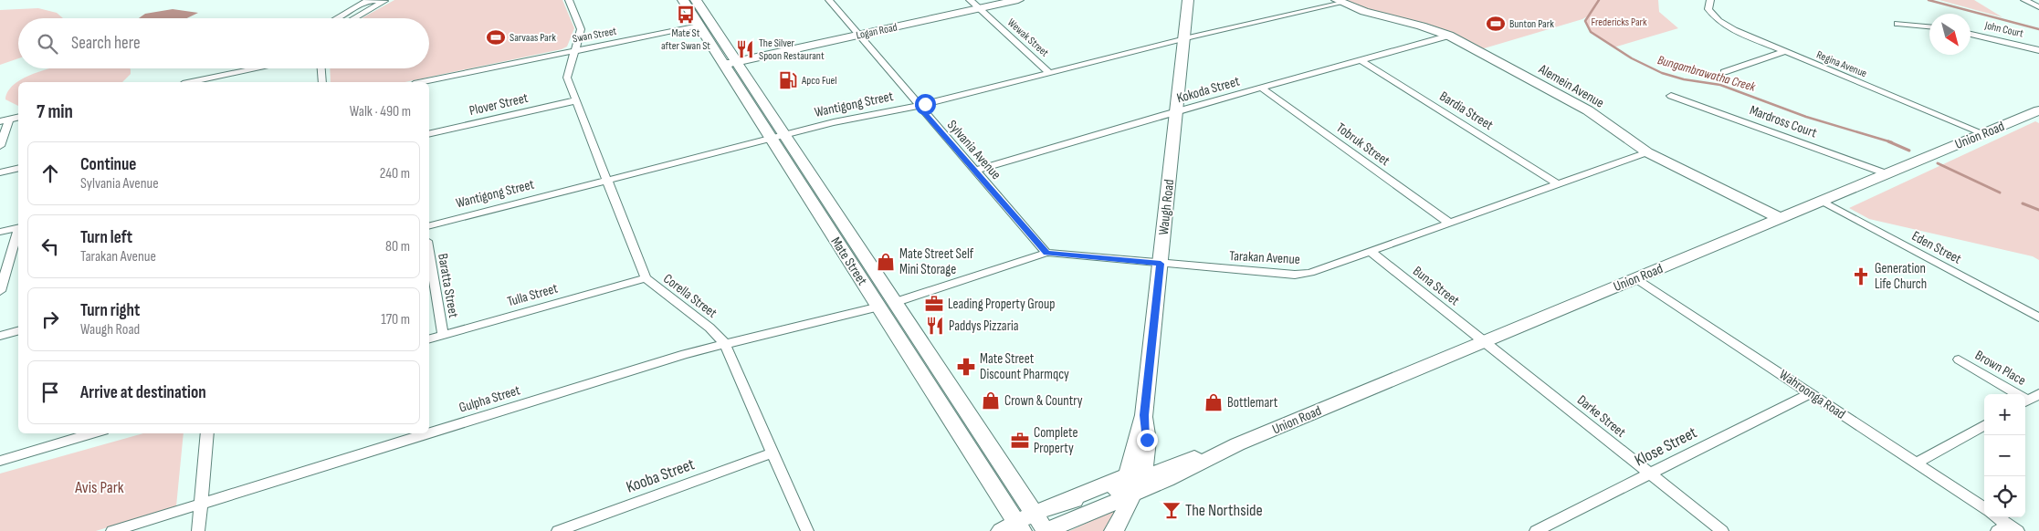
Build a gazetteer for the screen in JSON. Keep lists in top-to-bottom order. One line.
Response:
{"streets":{"main road":["Logan Road","Alemein Avenue","Union Road","Waugh Road","Mate Street"],"street":["John Court","Swan Street","Wewak Street","Regina Avenue","Kokoda Street","Plover Street","Wantigong Street","Bardia Street","Mardross Court","Tobruk Street","Sylvania Avenue","Eden Street","Tarakan Avenue","Baratta Street","Buna Street","Tulla Street","Corella Street","Brown Place","Wahroonga Road","Gulpha Street","Darke Street","Klose Street","Kooba Street"]},"crossings":[["Logan Road","Wewak Street"],["Logan Road","Sylvania Avenue"],["Logan Road","Mate Street"],["Swan Street","Mate Street"],["Swan Street","Corella Street"],["Wewak Street","Wantigong Street"],["Regina Avenue","Union Road"],["Alemein Avenue","Kokoda Street"],["Alemein Avenue","Wantigong Street"],["Alemein Avenue","Union Road"],["Alemein Avenue","Tarakan Avenue"],["Kokoda Street","Bardia Street"],["Kokoda Street","Tobruk Street"],["Kokoda Street","Sylvania Avenue"],["Kokoda Street","Waugh Road"],["Plover Street","Corella Street"],["Wantigong Street","Sylvania Avenue"],["Wantigong Street","Waugh Road"],["Wantigong Street","Mate Street"],["Wantigong Street","Corella Street"],["Bardia Street","Tarakan Avenue"],["Mardross Court","Union Road"],["Union Road","Waugh Road"],["Union Road","Eden Street"],["Union Road","Mate Street"],["Union Road","Buna Street"],["Union Road","Wahroonga Road"],["Union Road","Darke Street"],["Tobruk Street","Tarakan Avenue"],["Sylvania Avenue","Tarakan Avenue"],["Waugh Road","Tarakan Avenue"],["Tarakan Avenue","Mate Street"],["Tarakan Avenue","Buna Street"],["Tarakan Avenue","Gulpha Street"],["Mate Street","Gulpha Street"],["Baratta Street","Tulla Street"],["Buna Street","Darke Street"],["Tulla Street","Corella Street"],["Corella Street","Gulpha Street"],["Corella Street","Kooba Street"],["Wahroonga Road","Klose Street"],["Darke Street","Klose Street"]],"water":["Bungambrawatha Creek"],"parks":["Fredericks Park","Avis Park"],"places":{"bus stop":["Mate St after Swan St"],"sports":["Bunton Park","Sarvaas Park"],"restaurant":["The Silver Spoon Restaurant","Paddys Pizzaria"],"fuel station":["Apco Fuel"],"shop":["Mate Street Self Mini Storage","Crown & Country","Bottlemart"],"church":["Generation Life Church"],"office":["Leading Property Group","Complete Property"],"pharmacy":["Mate Street Discount Pharmqcy"],"bar":["The Northside"]},"north":"bottom right","page":{"search":"Search here","heading":["7 min","Walk · 490 m"],"list":[["Continue","Sylvania Avenue","240 m"],["Turn left","Tarakan Avenue","80 m"],["Turn right","Waugh Road","170 m"],"Arrive at destination"],"map_buttons":["+","−"]}}
